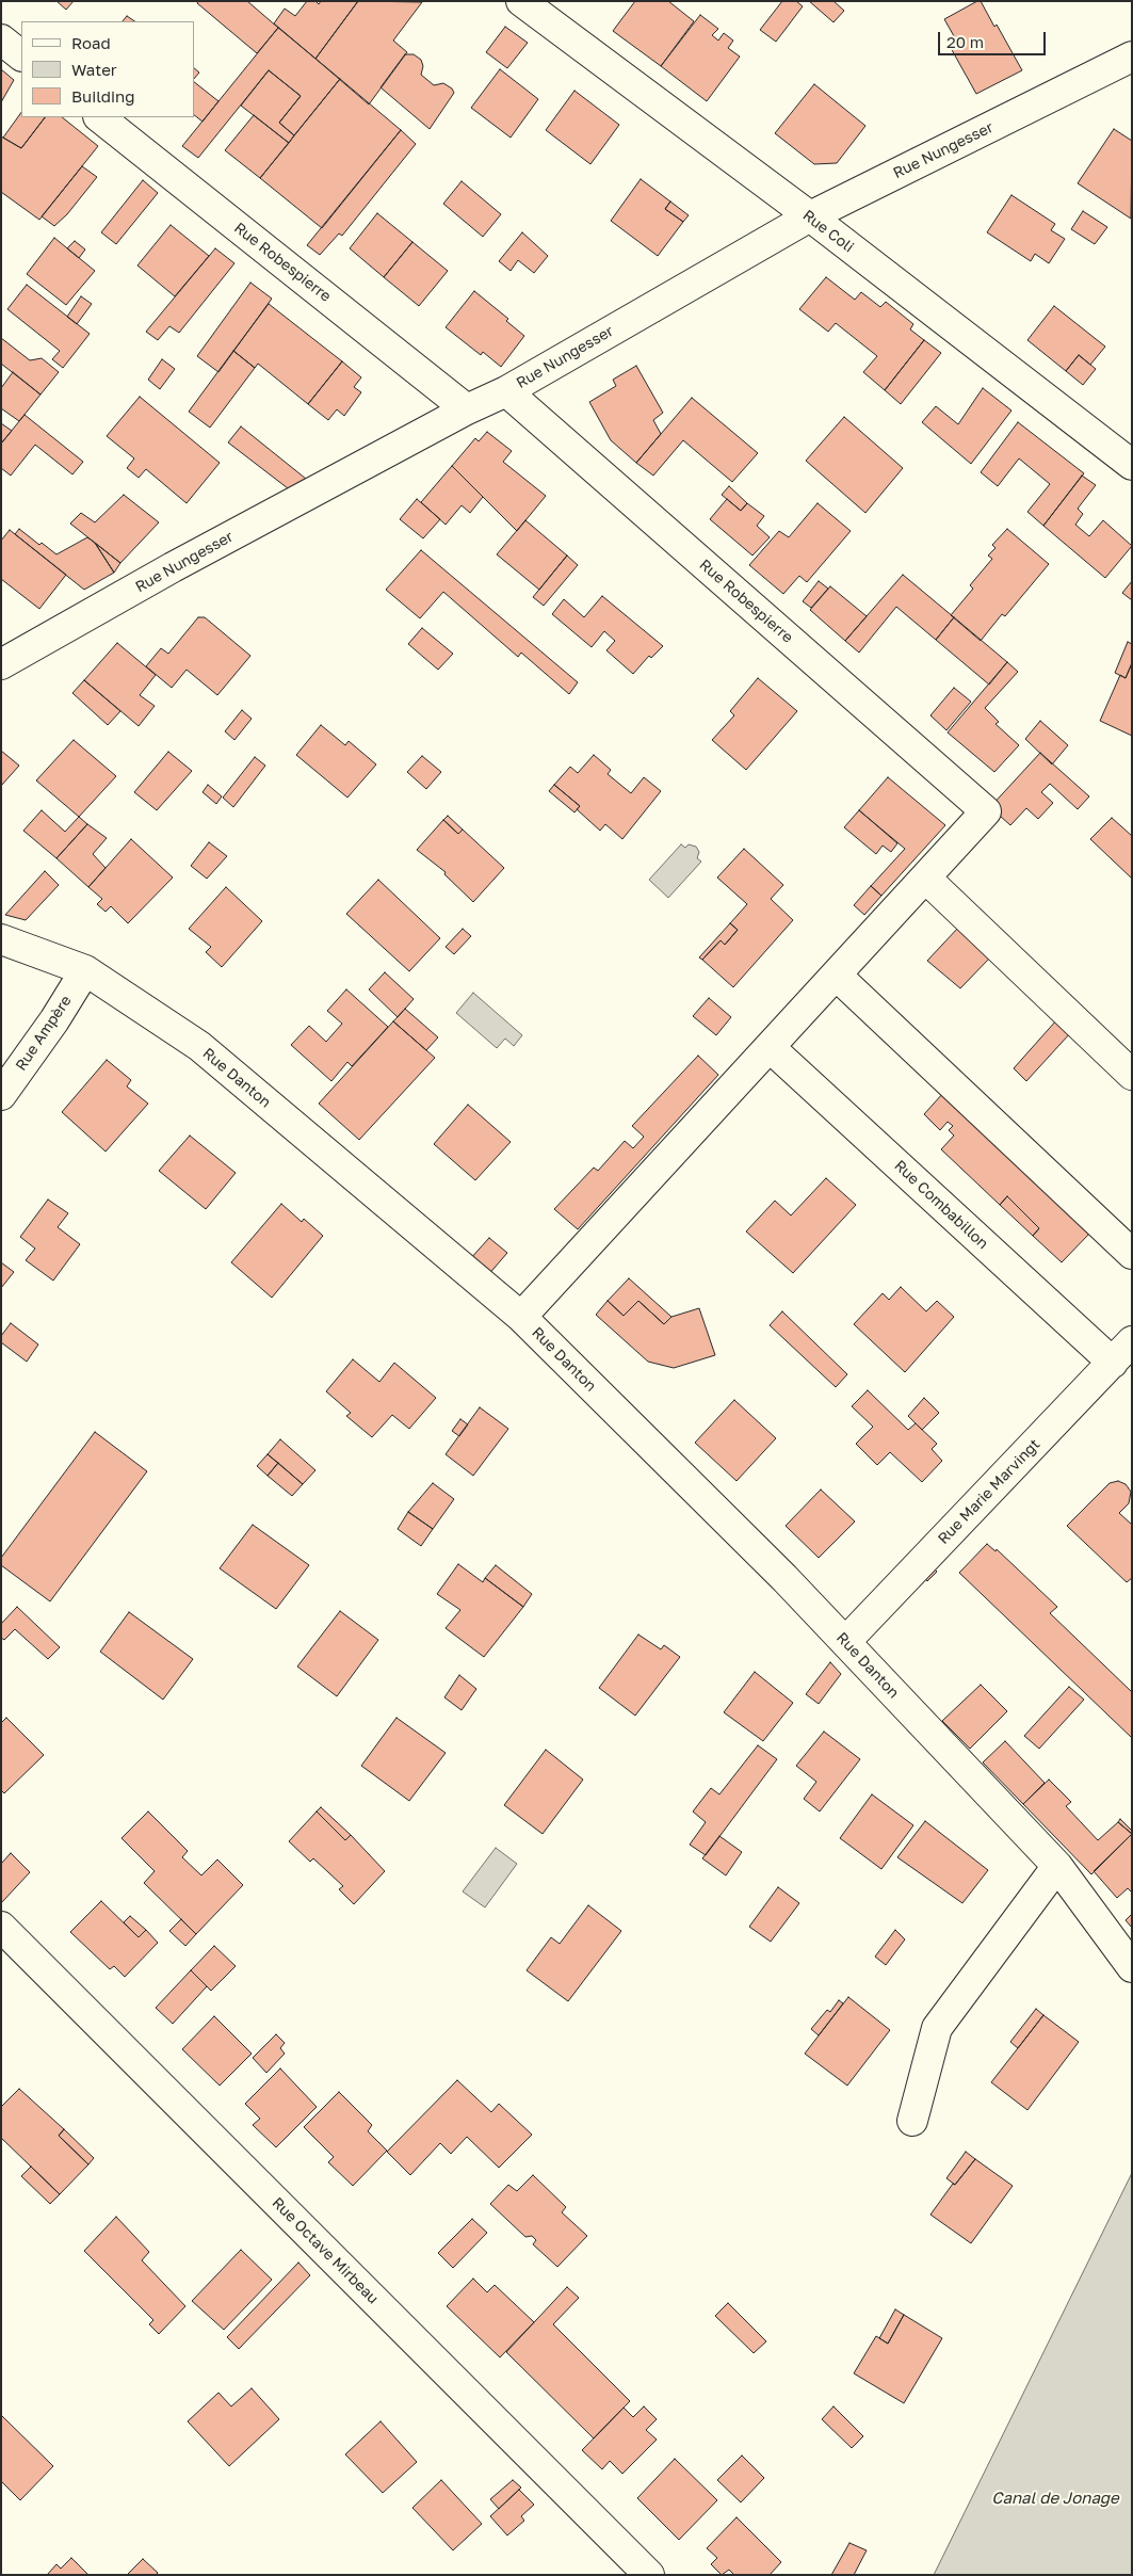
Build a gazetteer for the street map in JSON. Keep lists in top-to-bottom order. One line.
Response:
{"streets":{"street":["Rue Nungesser","Rue Coli","Rue Robespierre","Rue Ampère","Rue Danton","Rue Combabillon","Rue Marie Marvingt","Rue Octave Mirbeau"]},"crossings":[["Rue Nungesser","Rue Coli"],["Rue Nungesser","Rue Robespierre"],["Rue Ampère","Rue Danton"],["Rue Danton","Rue Marie Marvingt"],["Rue Combabillon","Rue Marie Marvingt"]],"water":["Canal de Jonage"],"legend":["Road","Water","Building"],"scale_bar":"20 m"}
